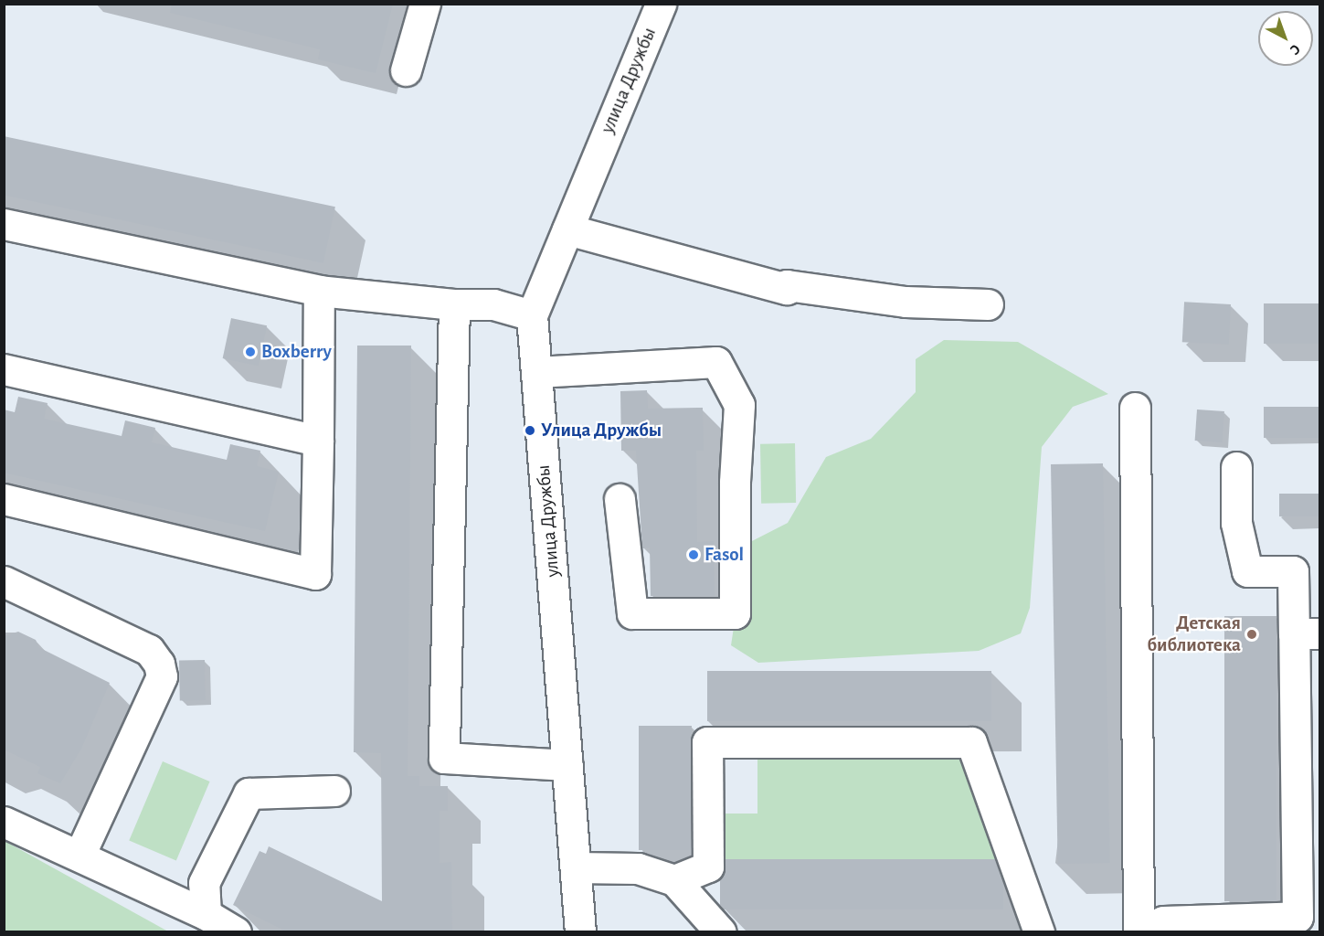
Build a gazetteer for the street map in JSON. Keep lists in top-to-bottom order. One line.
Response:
{"streets":{"street":["улица Дружбы"]},"places":["Boxberry","Улица Дружбы","Fasol","Детская библиотека"],"north":"bottom right"}
